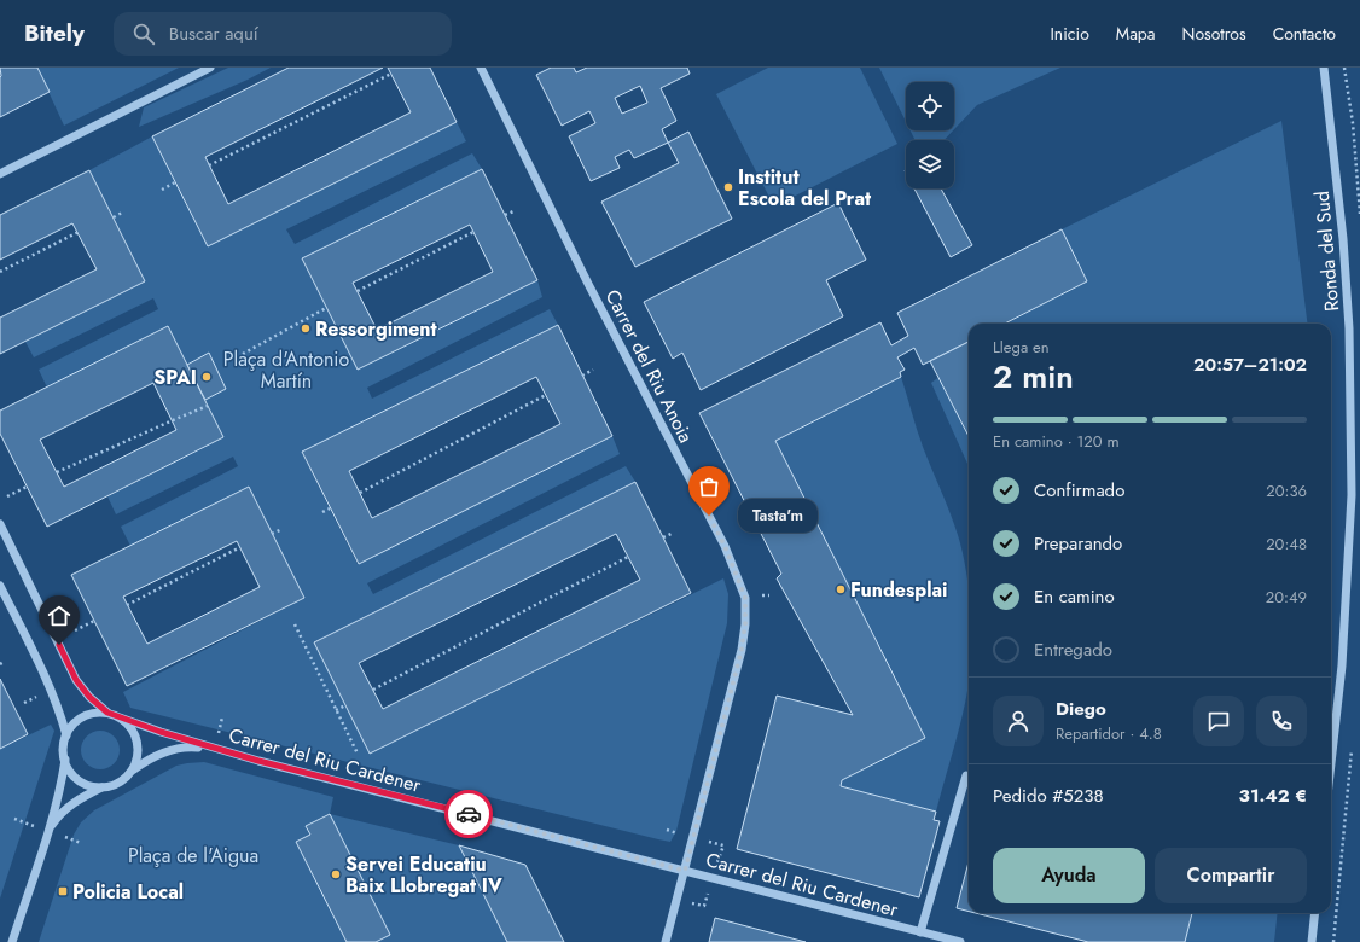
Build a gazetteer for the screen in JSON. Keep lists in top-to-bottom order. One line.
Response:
{"streets":{"street":["Ronda del Sud","Carrer del Riu Anoia","Carrer del Riu Cardener"]},"crossings":[["Carrer del Riu Anoia","Carrer del Riu Cardener"]],"parks":["Plaça d'Antonio Martín","Plaça de l'Aigua"],"places":{"other":["Institut Escola del Prat","Ressorgiment","SPAI","Tasta'm","Fundesplai","Servei Educatiu Baix Llobregat IV"],"transit":["Policia Local"]},"page":{"header":"Bitely","search":"Buscar aquí","nav":["Inicio","Mapa","Nosotros","Contacto"],"heading":["2 min","Llega en","20:57–21:02"],"panel":["Diego","Repartidor · 4.8","Pedido #5238","31.42 €"],"bar":"En camino · 120 m","list":[["Confirmado","20:36"],["Preparando","20:48"],["En camino","20:49"],"Entregado"],"bubble":"Tasta'm","buttons":["Ayuda","Compartir"]}}
